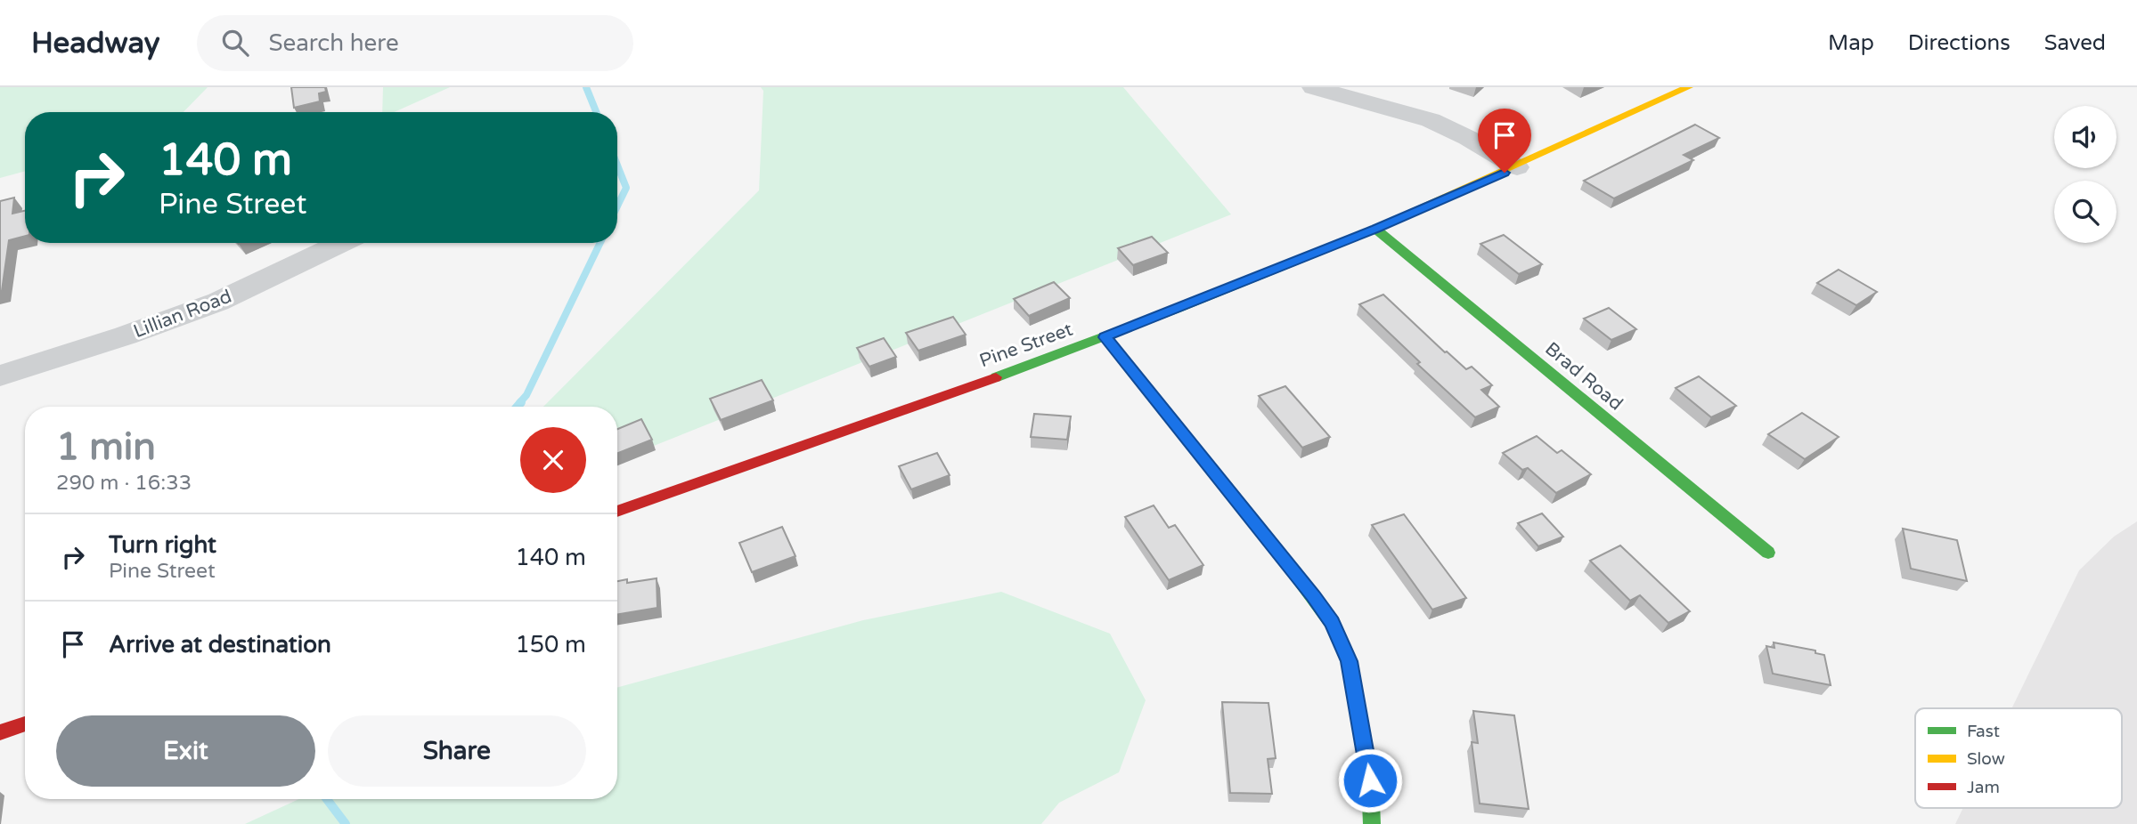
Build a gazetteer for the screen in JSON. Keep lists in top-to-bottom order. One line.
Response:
{"streets":{"street":["Lillian Road","Pine Street","Brad Road"]},"crossings":[["Pine Street","Brad Road"]],"legend":["Fast","Slow","Jam"],"page":{"header":"Headway","search":"Search here","nav":["Map","Directions","Saved"],"turn":["140 m","Pine Street"],"heading":["1 min","290 m · 16:33"],"list":[{"name":"Turn right","note":"Pine Street","value":"140 m"},{"name":"Arrive at destination","value":"150 m"}],"buttons":["Exit","Share"]}}
